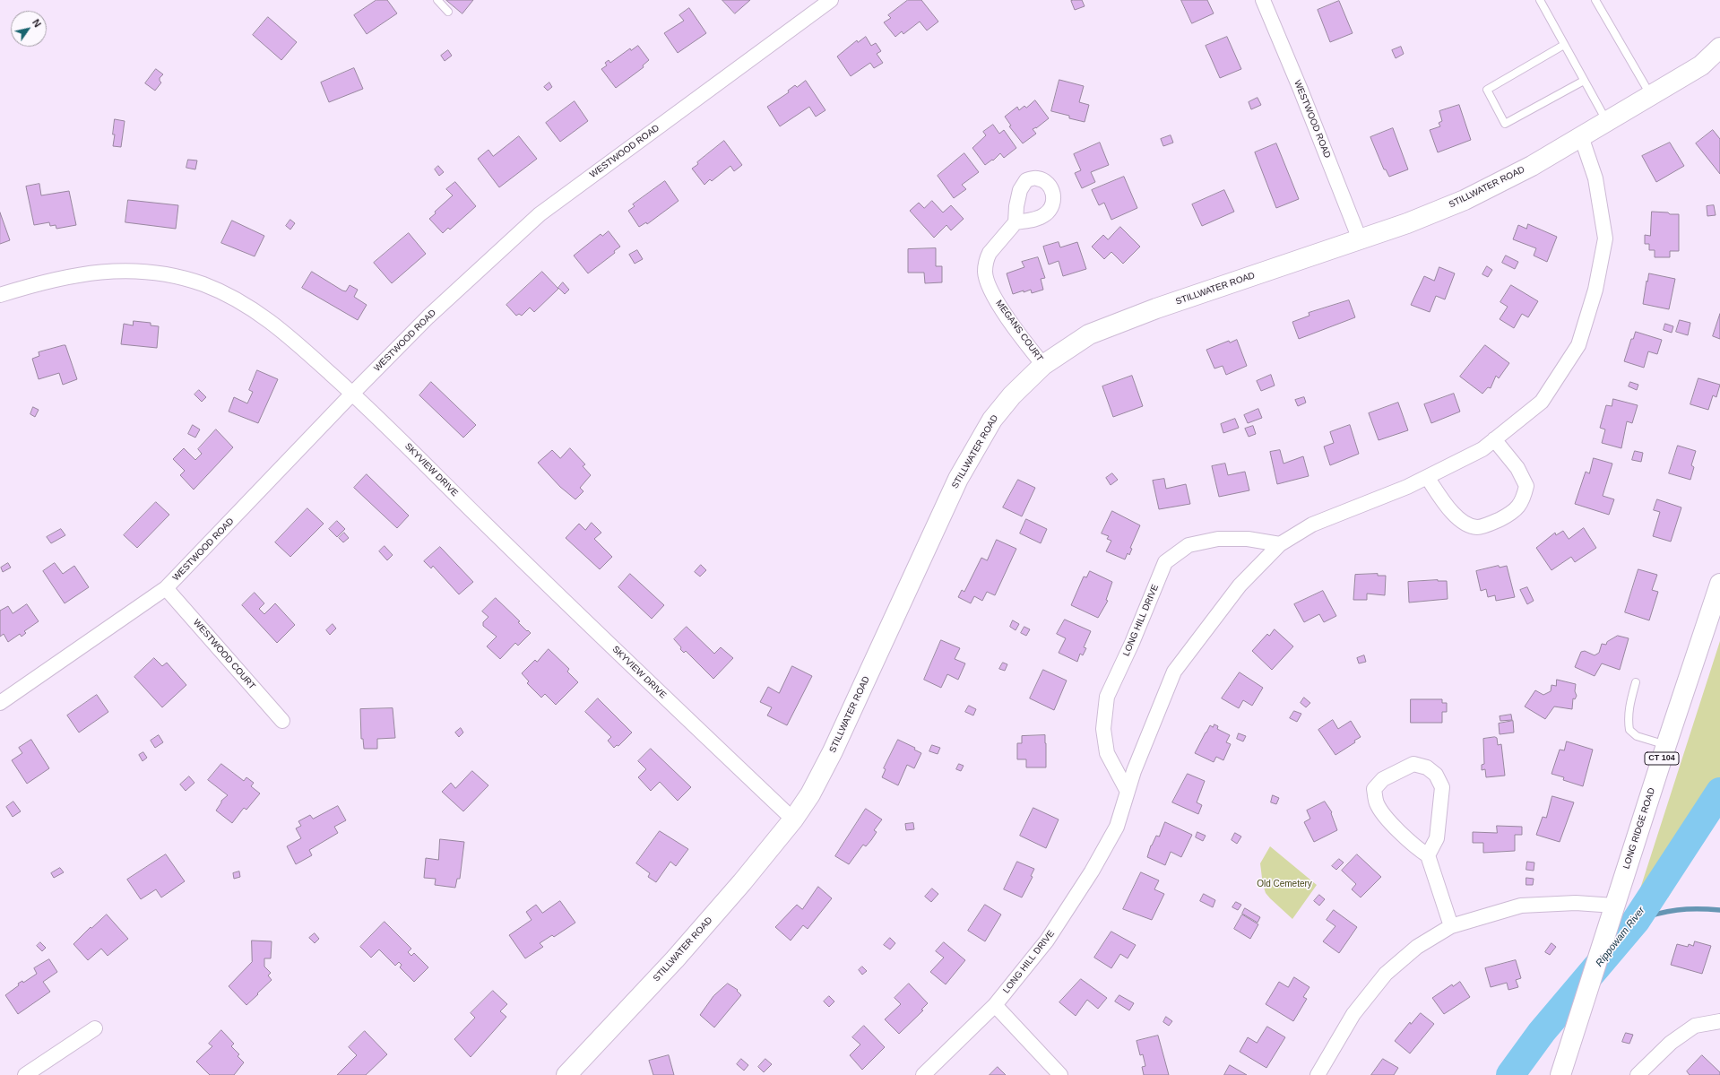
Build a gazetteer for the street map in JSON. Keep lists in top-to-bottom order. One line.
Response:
{"streets":{"main road":["STILLWATER ROAD","CT 104","LONG RIDGE ROAD"],"street":["WESTWOOD ROAD","MEGANS COURT","SKYVIEW DRIVE","LONG HILL DRIVE","WESTWOOD COURT"]},"crossings":[["WESTWOOD ROAD","STILLWATER ROAD"],["WESTWOOD ROAD","SKYVIEW DRIVE"],["WESTWOOD ROAD","WESTWOOD COURT"],["STILLWATER ROAD","MEGANS COURT"],["STILLWATER ROAD","SKYVIEW DRIVE"],["STILLWATER ROAD","LONG HILL DRIVE"]],"water":["Rippowam River"],"parks":["Old Cemetery"],"north":"top right"}
